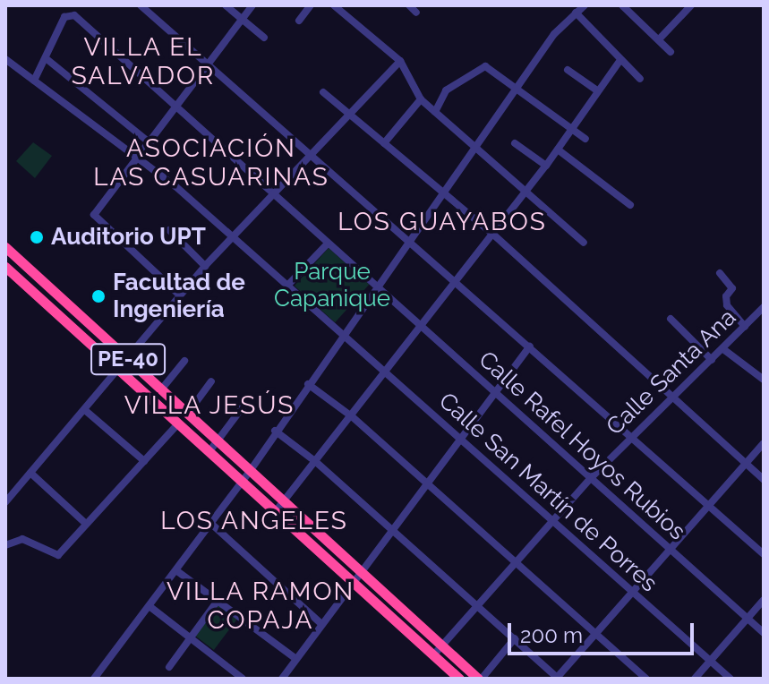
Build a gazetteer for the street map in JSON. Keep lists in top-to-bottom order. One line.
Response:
{"streets":{"highway":["PE-40"],"street":["Calle Santa Ana","Calle Rafel Hoyos Rubios","Calle San Martín de Porres"]},"crossings":[["PE-40","Calle Santa Ana"],["Calle Santa Ana","Calle Rafel Hoyos Rubios"],["Calle Santa Ana","Calle San Martín de Porres"]],"districts":["VILLA EL SALVADOR","ASOCIACIÓN LAS CASUARINAS","LOS GUAYABOS","VILLA JESÚS","LOS ANGELES","VILLA RAMON COPAJA"],"parks":["Parque Capanique"],"places":["Auditorio UPT","Facultad de Ingeniería"],"scale_bar":"200 m"}
